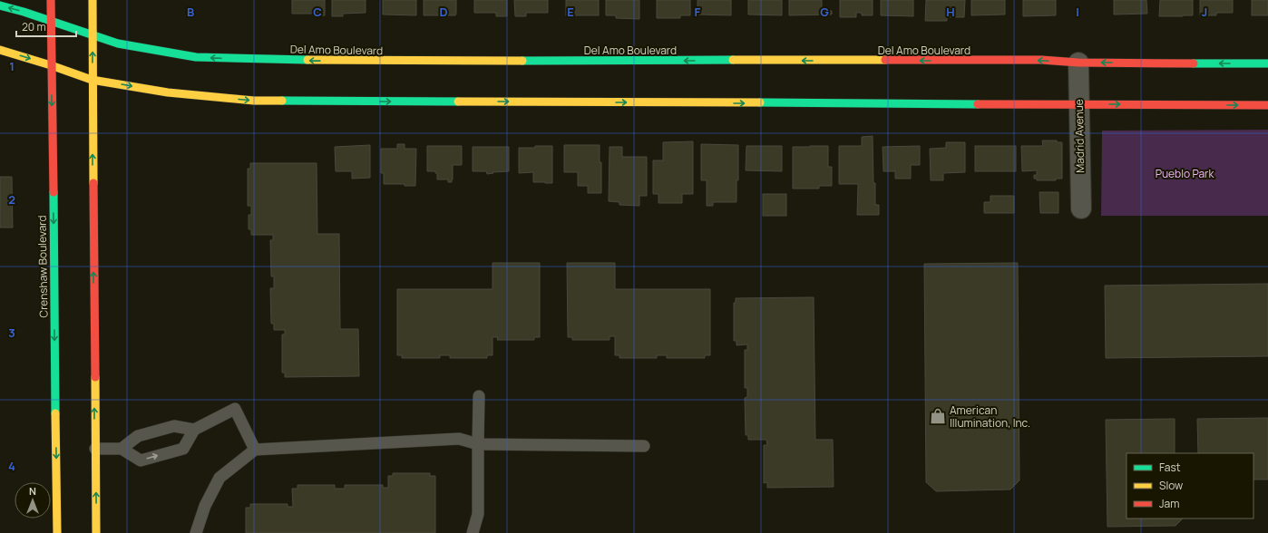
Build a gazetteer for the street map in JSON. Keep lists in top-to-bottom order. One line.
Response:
{"streets":{"main road":["Del Amo Boulevard","Crenshaw Boulevard"],"street":["Madrid Avenue"]},"crossings":[["Del Amo Boulevard","Madrid Avenue"],["Del Amo Boulevard","Crenshaw Boulevard"]],"parks":["Pueblo Park"],"places":{"shop":["American Illumination, Inc."]},"legend":["Fast","Slow","Jam"],"scale_bar":"20 m","north":"top","grid":{"columns":["B","C","D","E","F","G","H","I","J"],"rows":["1","2","3","4"]}}
